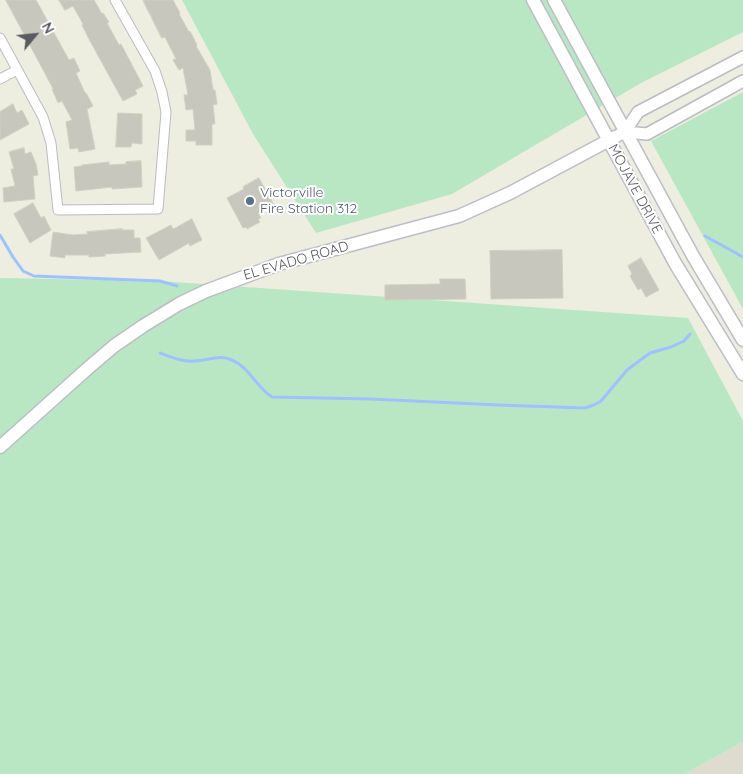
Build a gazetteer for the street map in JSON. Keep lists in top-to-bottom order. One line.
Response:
{"streets":{"main road":["MOJAVE DRIVE","EL EVADO ROAD"]},"crossings":[["MOJAVE DRIVE","EL EVADO ROAD"]],"places":["Victorville Fire Station 312"],"north":"top right"}
